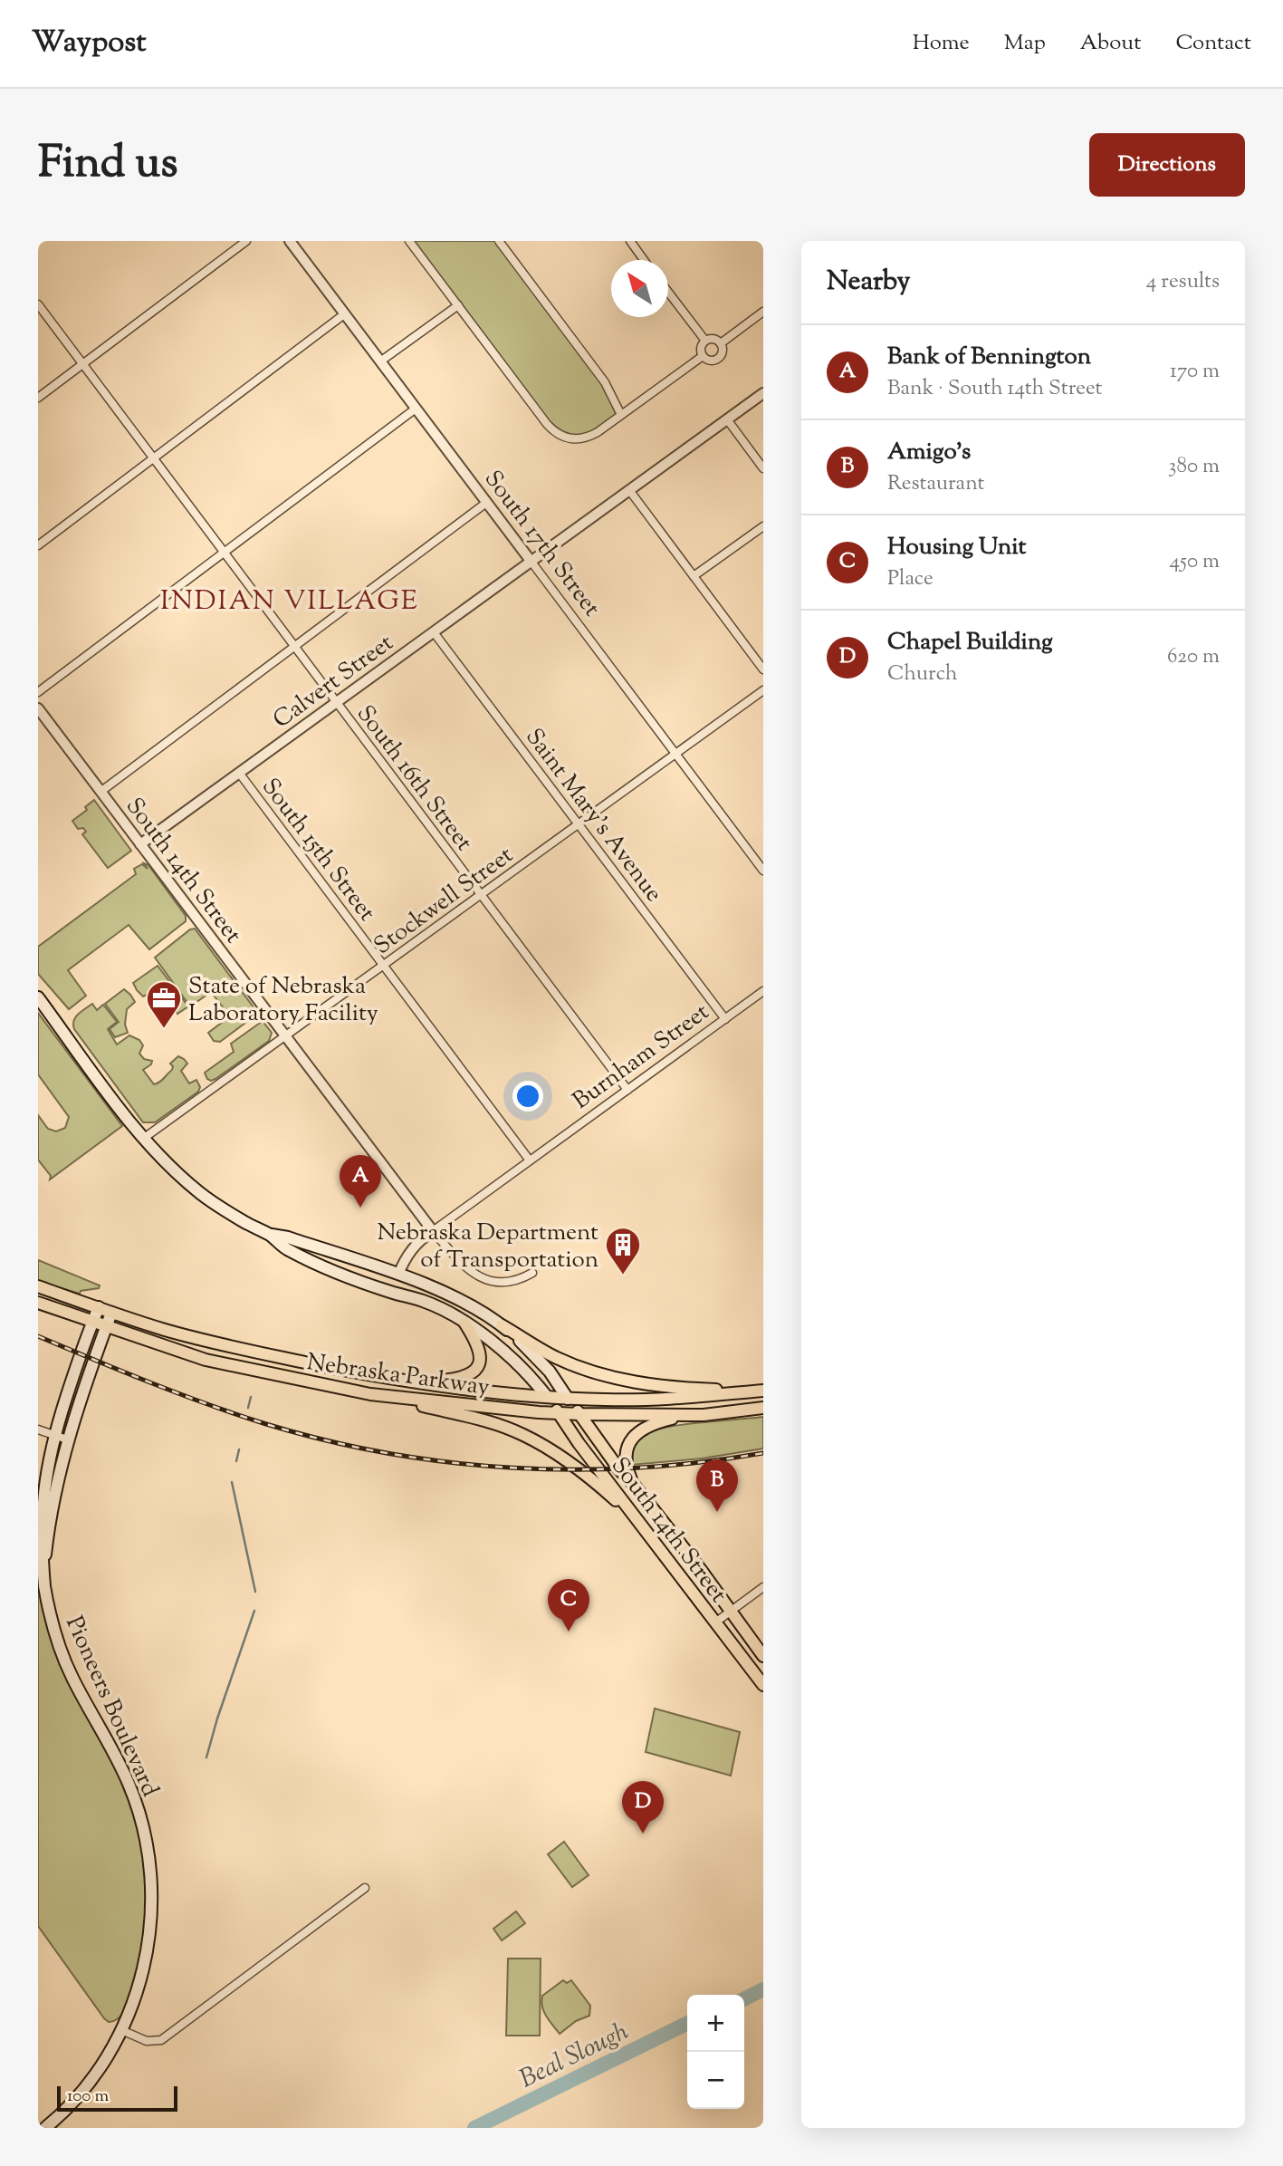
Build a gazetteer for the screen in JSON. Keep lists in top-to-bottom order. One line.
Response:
{"streets":{"main road":["South 14th Street","Nebraska Parkway","Pioneers Boulevard"],"street":["South 17th Street","Calvert Street","South 16th Street","Saint Mary's Avenue","South 15th Street","Stockwell Street","Burnham Street"]},"crossings":[["South 17th Street","Calvert Street"],["South 17th Street","Stockwell Street"],["Calvert Street","South 16th Street"],["Calvert Street","Saint Mary's Avenue"],["Calvert Street","South 15th Street"],["Calvert Street","South 14th Street"],["South 16th Street","Stockwell Street"],["South 16th Street","Burnham Street"],["Saint Mary's Avenue","Stockwell Street"],["Saint Mary's Avenue","Burnham Street"],["South 15th Street","Stockwell Street"],["South 15th Street","Burnham Street"],["South 14th Street","Stockwell Street"],["South 14th Street","Burnham Street"],["South 14th Street","Nebraska Parkway"],["Nebraska Parkway","Pioneers Boulevard"]],"districts":["INDIAN VILLAGE"],"water":["Beal Slough"],"places":{"office":["State of Nebraska Laboratory Facility"],"building":["Nebraska Department of Transportation"]},"scale_bar":"100 m","north":"top left","page":{"header":"Waypost","nav":["Home","Map","About","Contact"],"title":"Find us","buttons":"Directions","heading":["Nearby","4 results"],"list":[{"mark":"A","name":"Bank of Bennington","note":"Bank · South 14th Street","value":"170 m"},{"mark":"B","name":"Amigo's","note":"Restaurant","value":"380 m"},{"mark":"C","name":"Housing Unit","note":"Place","value":"450 m"},{"mark":"D","name":"Chapel Building","note":"Church","value":"620 m"}],"pins":["A","B","C","D"],"map_buttons":["+","−"],"scale":"100 m"}}
